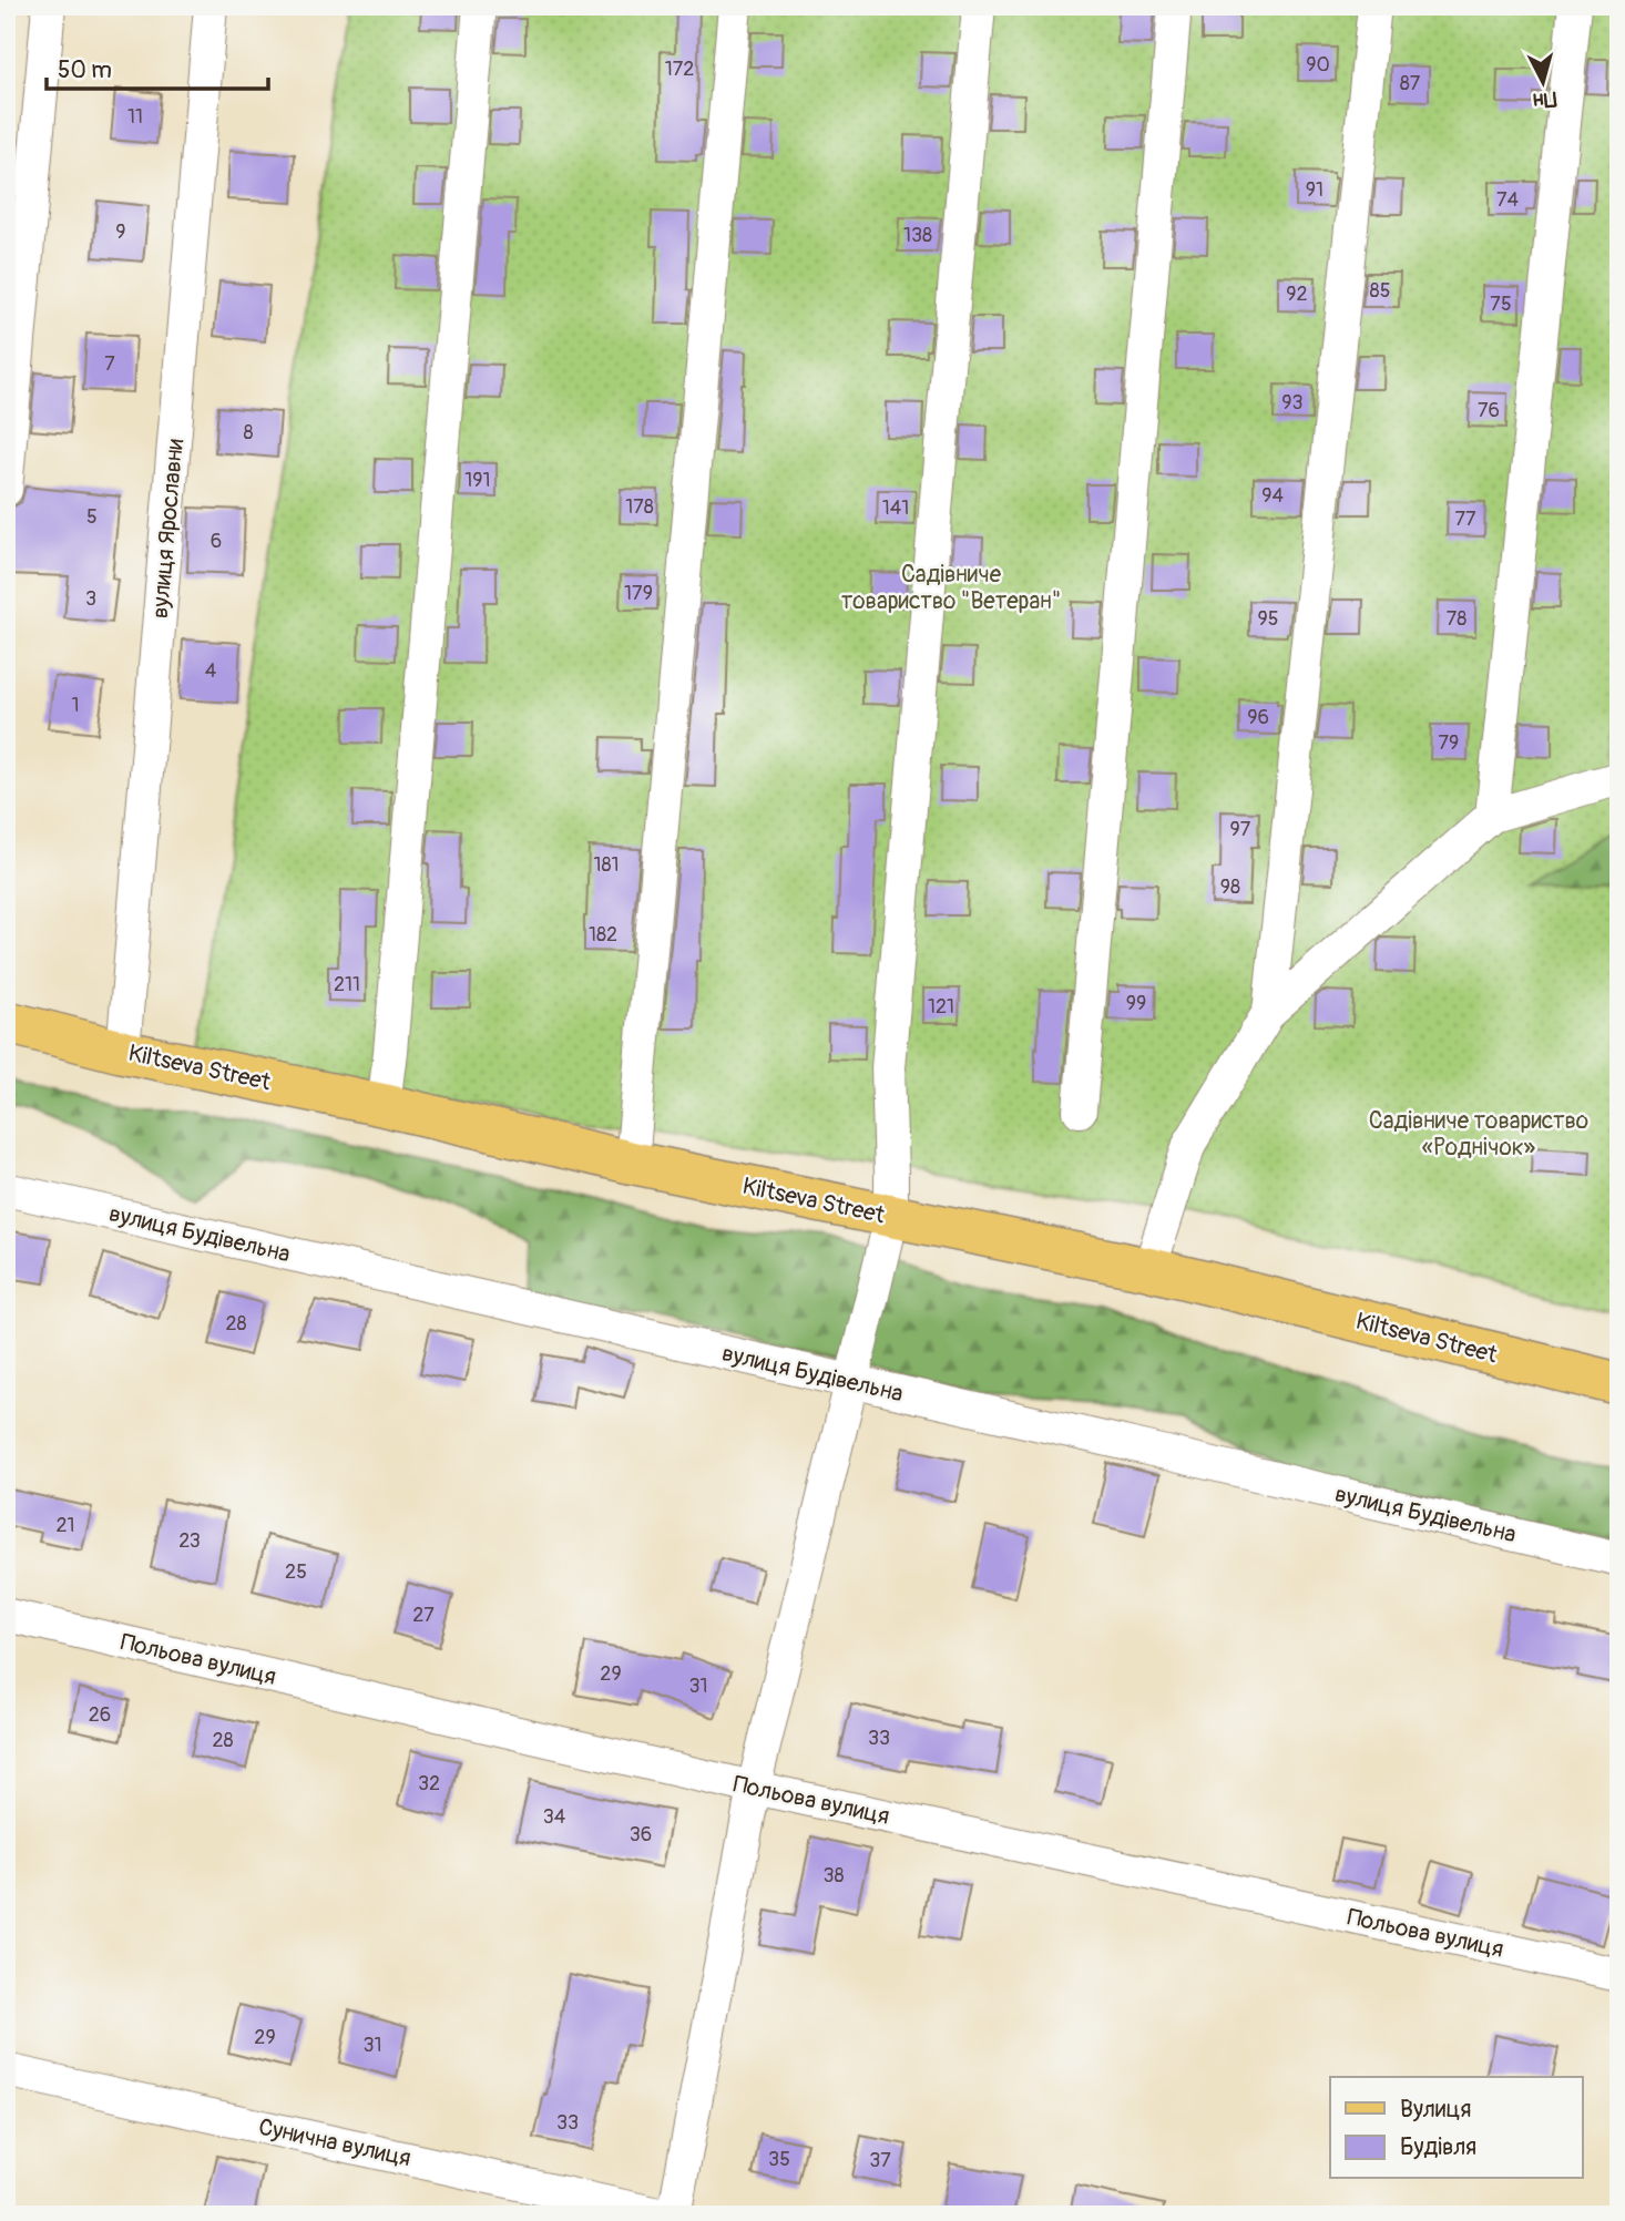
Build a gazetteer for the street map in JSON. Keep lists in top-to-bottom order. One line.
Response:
{"streets":{"main road":["Kiltseva Street"],"street":["вулиця Ярославни","вулиця Будівельна","Польова вулиця","Сунична вулиця"]},"crossings":[["вулиця Ярославни","Kiltseva Street"]],"parks":["Садівниче товариство \"Ветеран\"","Садівниче товариство «Роднічок»"],"house_numbers":["90","172","87","11","91","74","9","138","85","92","75","7","93","76","8","191","94","178","141","5","77","6","179","3","95","78","4","1","96","79","97","181","98","182","211","99","121","28","21","23","25","27","29","31","26","33","28","32","34","36","38","29","31","33","35","37"],"legend":["Вулиця","Будівля"],"scale_bar":"50 m","north":"bottom"}
